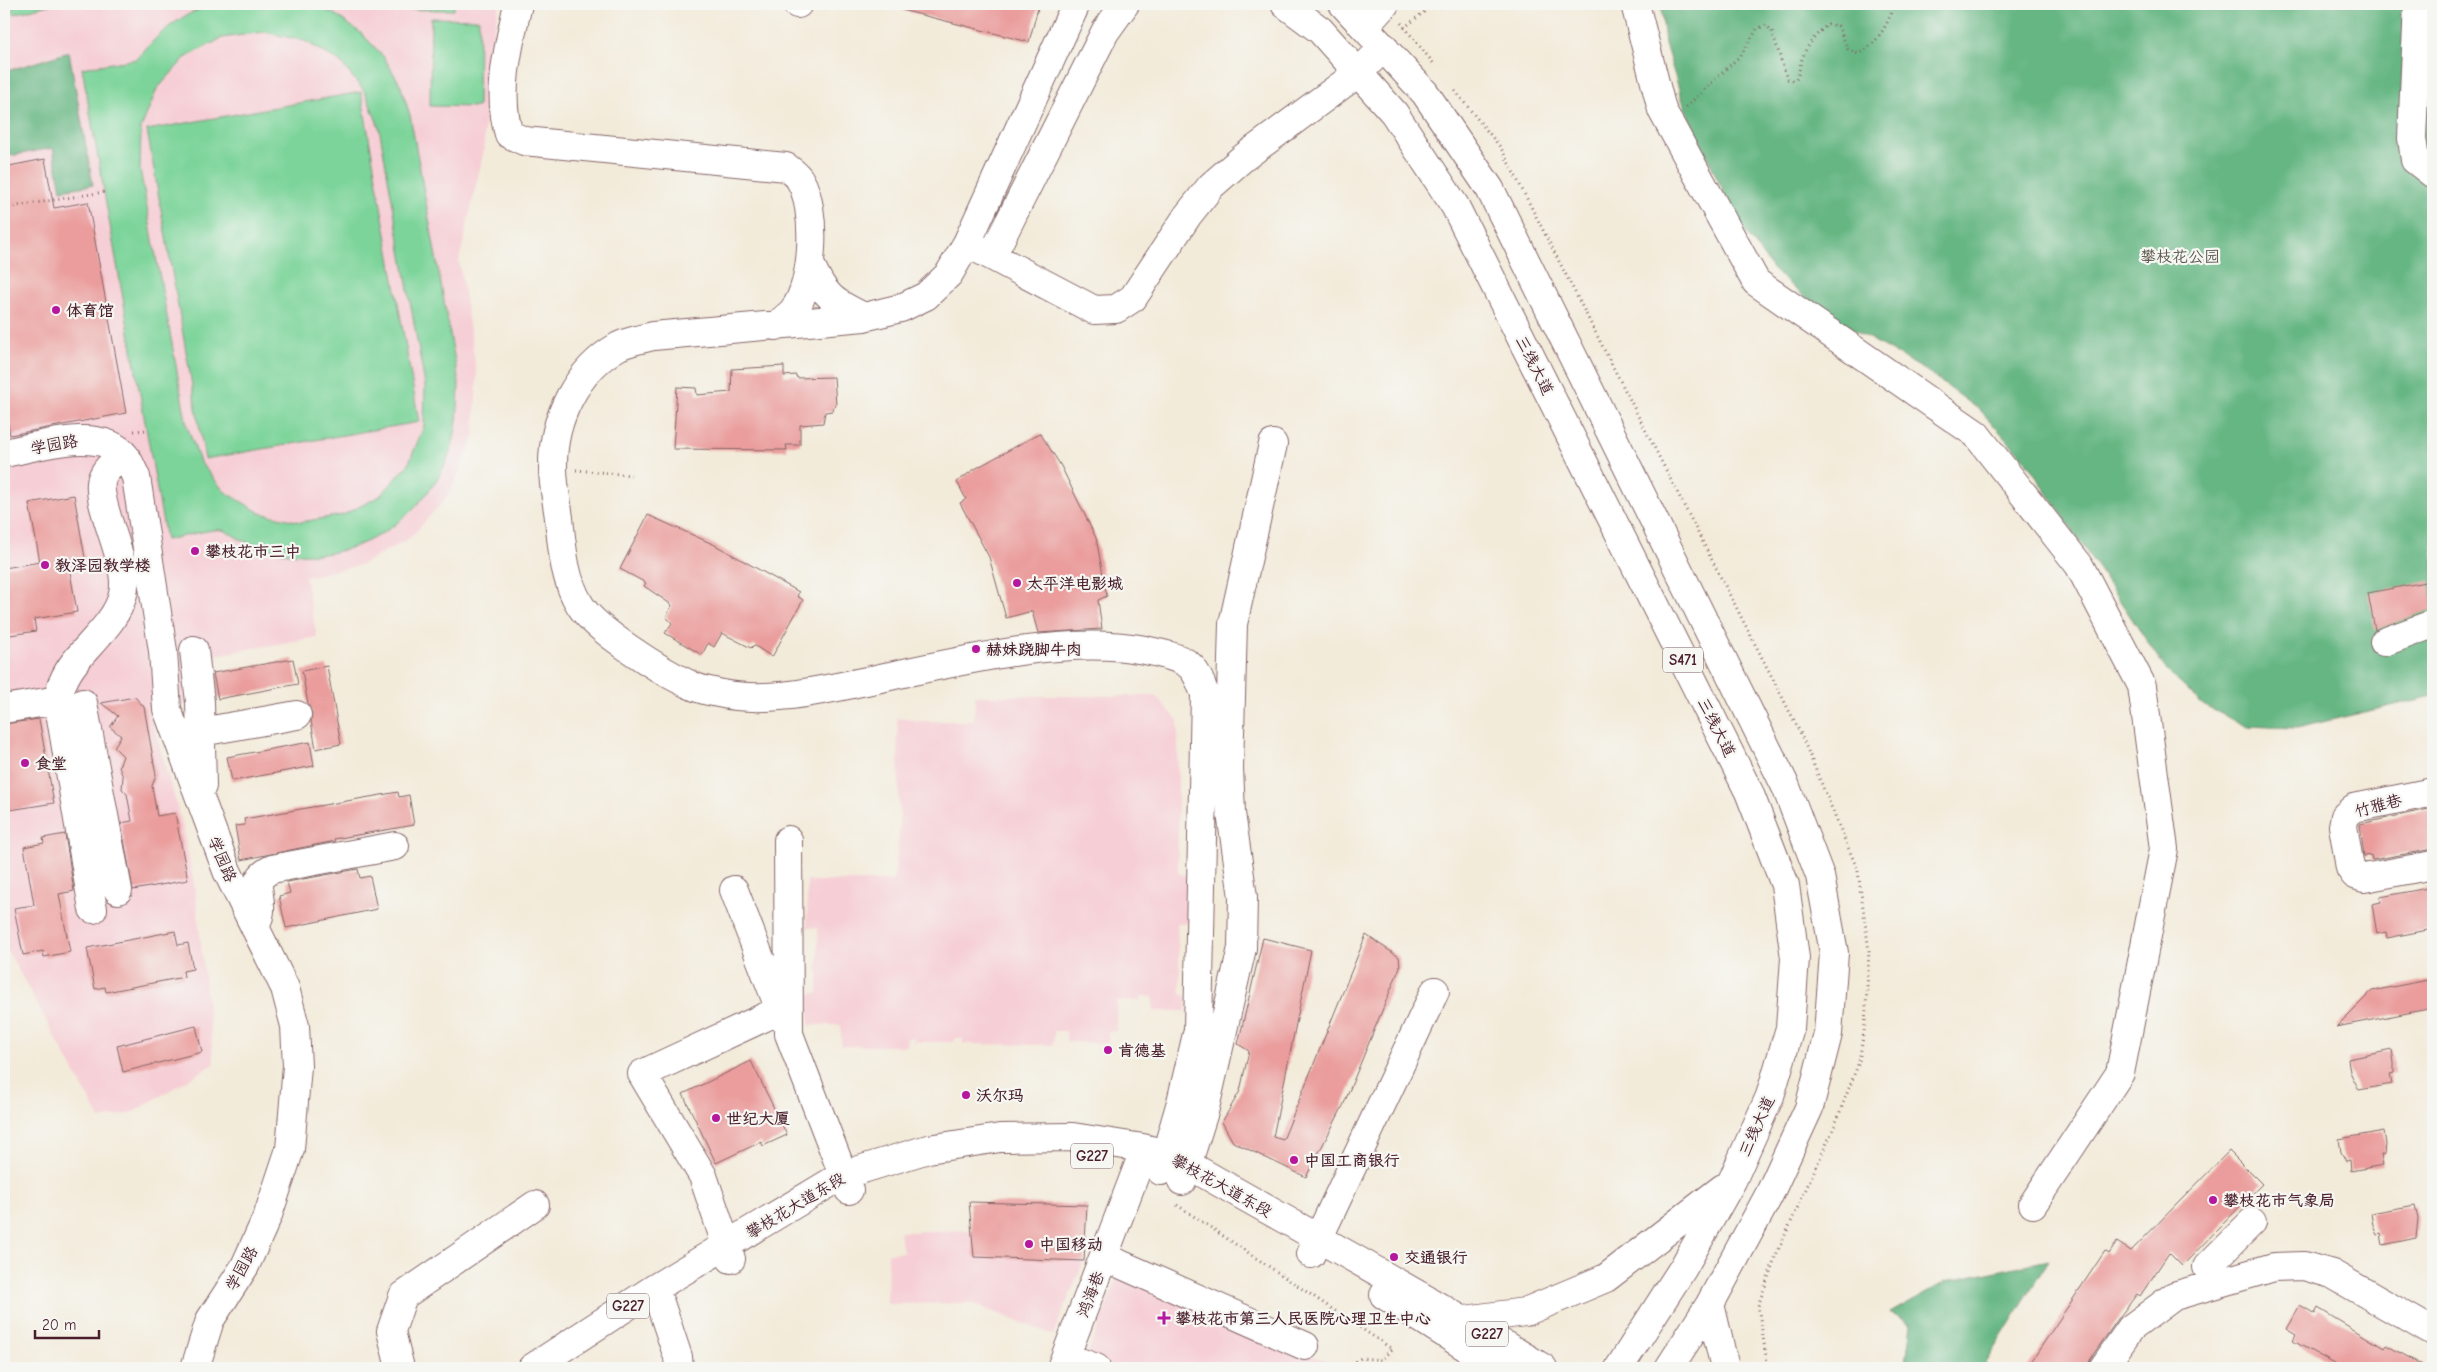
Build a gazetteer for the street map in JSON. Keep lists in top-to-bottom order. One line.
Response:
{"streets":{"main road":["三线大道","学园路","S471","竹雅巷","G227","攀枝花大道东段","鸿海巷"]},"crossings":[["攀枝花大道东段","鸿海巷"]],"parks":["攀枝花公园"],"places":{"other":["体育馆","攀枝花市三中","教泽园教学楼","太平洋电影城","赫妹跷脚牛肉","食堂","肯德基","沃尔玛","世纪大厦","中国工商银行","攀枝花市气象局","中国移动","交通银行"],"health":["攀枝花市第三人民医院心理卫生中心"]},"scale_bar":"20 m"}
